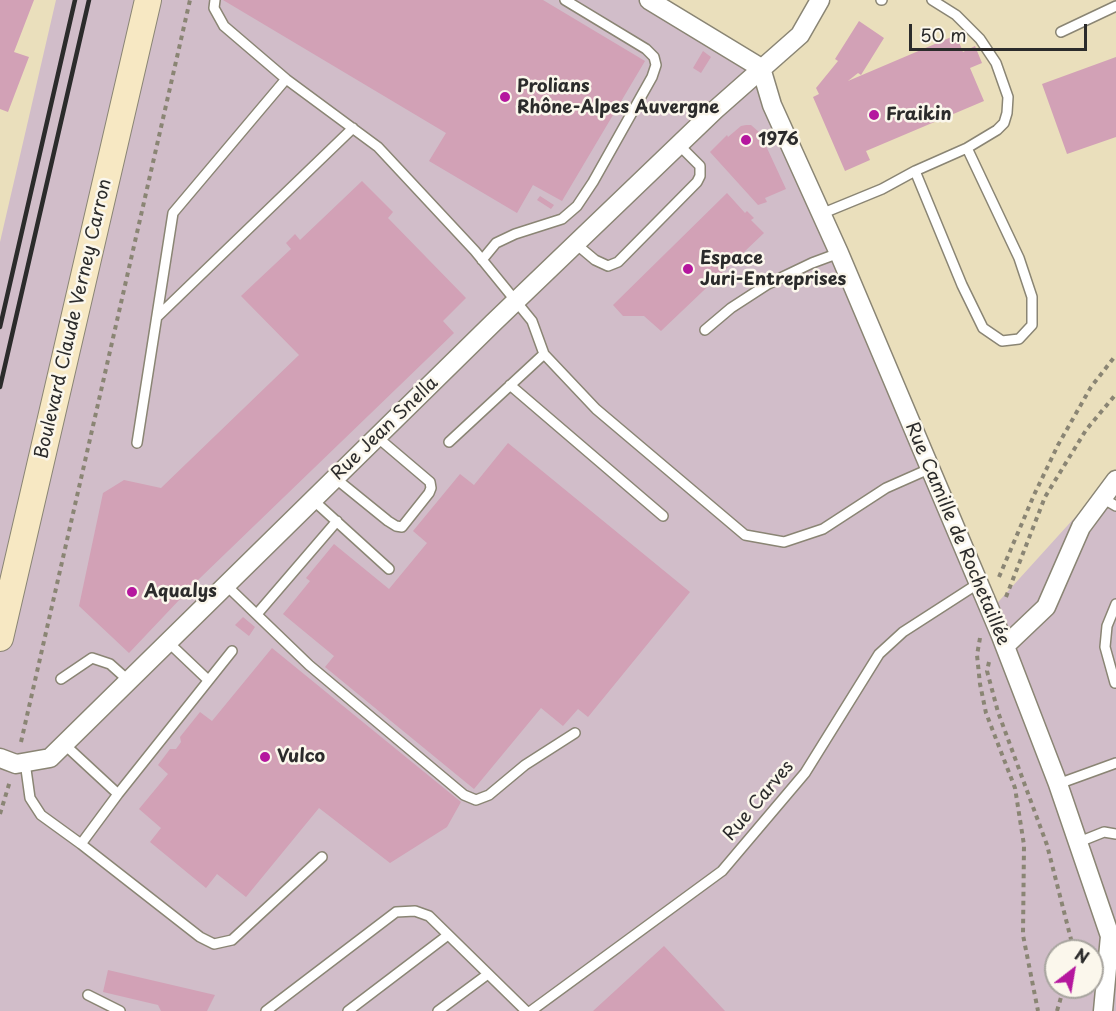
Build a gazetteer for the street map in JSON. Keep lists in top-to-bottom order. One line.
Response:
{"streets":{"main road":["Boulevard Claude Verney Carron"],"street":["Rue Jean Snella","Rue Camille de Rochetaillée"],"lane":["Rue Carves"]},"crossings":[["Rue Jean Snella","Rue Camille de Rochetaillée"],["Rue Camille de Rochetaillée","Rue Carves"]],"places":["Prolians Rhône-Alpes Auvergne","Fraikin","1976","Espace Juri-Entreprises","Aqualys","Vulco"],"scale_bar":"50 m","north":"top right"}
